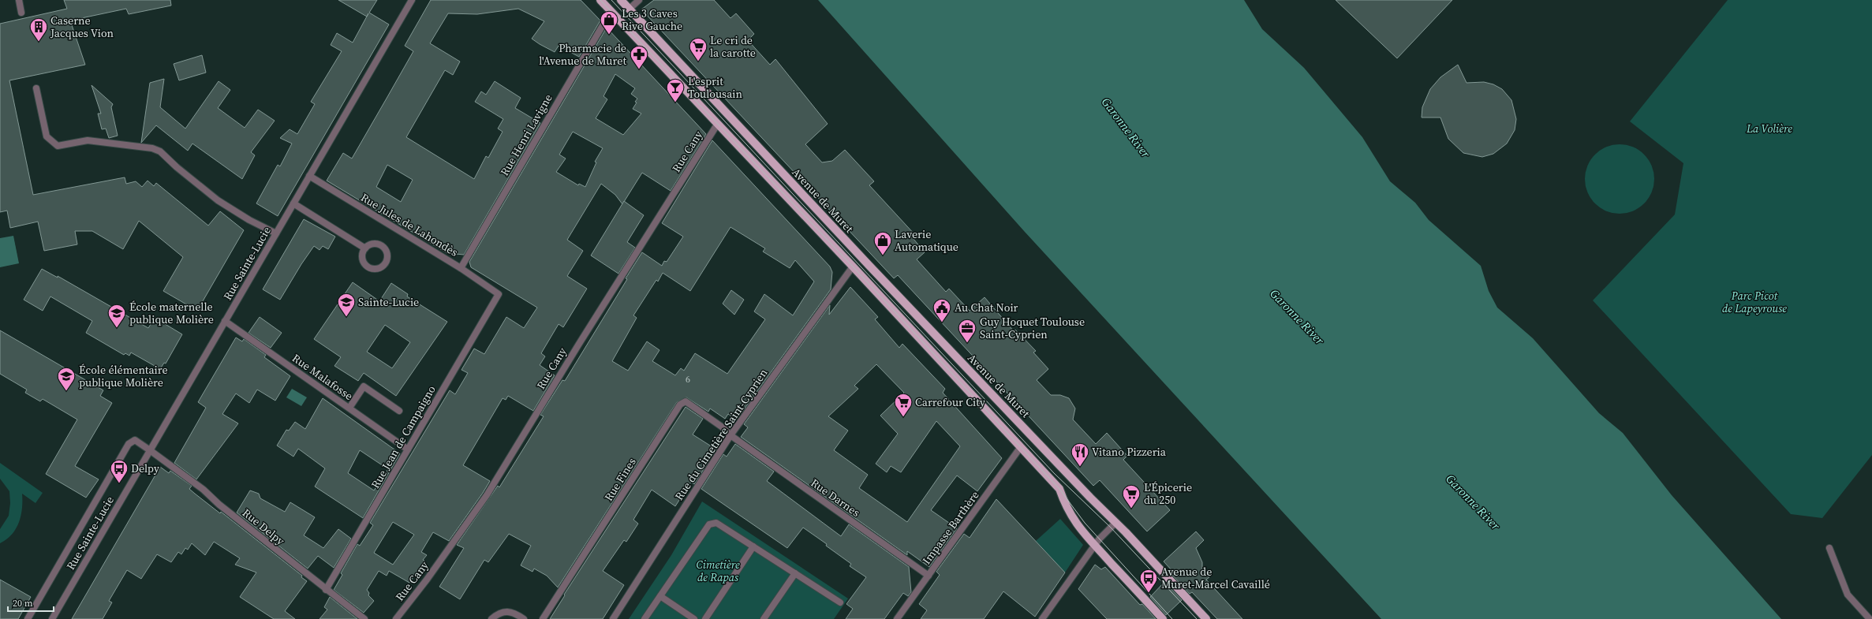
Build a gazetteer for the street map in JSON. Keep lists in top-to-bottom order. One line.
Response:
{"streets":{"main road":["Avenue de Muret"],"street":["Rue Henri Lavigne","Rue Cany","Rue Jules de Lahondès","Rue Sainte-Lucie","Rue Malafosse","Rue du Cimetière Saint-Cyprien","Rue Jean de Campaigno","Rue Fines","Rue Darnes","Rue Delpy","Impasse Barthère"]},"crossings":[["Rue Henri Lavigne","Rue Jules de Lahondès"],["Rue Jules de Lahondès","Rue Sainte-Lucie"],["Rue Jules de Lahondès","Rue Jean de Campaigno"],["Rue Sainte-Lucie","Rue Malafosse"],["Rue Sainte-Lucie","Rue Delpy"],["Rue Malafosse","Rue Jean de Campaigno"],["Rue du Cimetière Saint-Cyprien","Rue Fines"],["Rue du Cimetière Saint-Cyprien","Rue Darnes"],["Rue Jean de Campaigno","Rue Delpy"],["Rue Fines","Rue Darnes"],["Rue Darnes","Impasse Barthère"]],"water":["Garonne River"],"parks":["La Volière","Parc Picot de Lapeyrouse","Cimetière de Rapas"],"places":{"shop":["Les 3 Caves Rive Gauche","Laverie Automatique"],"building":["Caserne Jacques Vion"],"supermarket":["Le cri de la carotte","Carrefour City","L'Épicerie du 250"],"pharmacy":["Pharmacie de l'Avenue de Muret"],"bar":["L'esprit Toulousain"],"school or university":["Sainte-Lucie","École maternelle publique Molière","École élémentaire publique Molière"],"public building":["Au Chat Noir"],"office":["Guy Hoquet Toulouse Saint-Cyprien"],"restaurant":["Vitano Pizzeria"],"bus stop":["Delpy","Avenue de Muret-Marcel Cavaillé"]},"house_numbers":["6"],"scale_bar":"20 m"}
